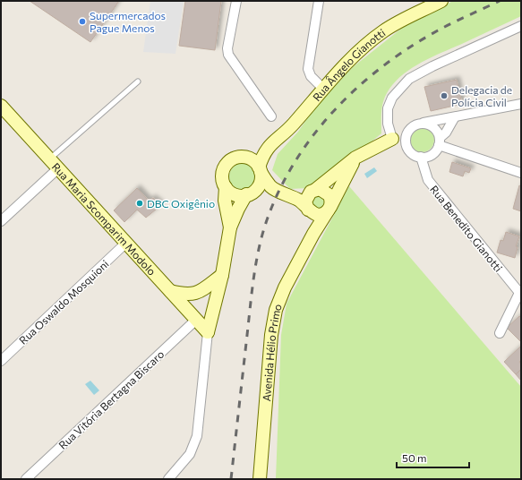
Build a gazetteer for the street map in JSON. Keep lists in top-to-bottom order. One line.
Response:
{"streets":{"street":["Rua Ângelo Gianotti","Rua Maria Scomparim Modolo","Rua Benedito Gianotti","Rua Oswaldo Mosquioni","Avenida Hélio Primo","Rua Vitória Bertagna Biscaro"]},"crossings":[["Rua Maria Scomparim Modolo","Rua Oswaldo Mosquioni"],["Rua Maria Scomparim Modolo","Rua Vitória Bertagna Biscaro"]],"places":["Supermercados Pague Menos","Delegacia de Polícia Civil","DBC Oxigênio"],"scale_bar":"50 m"}
